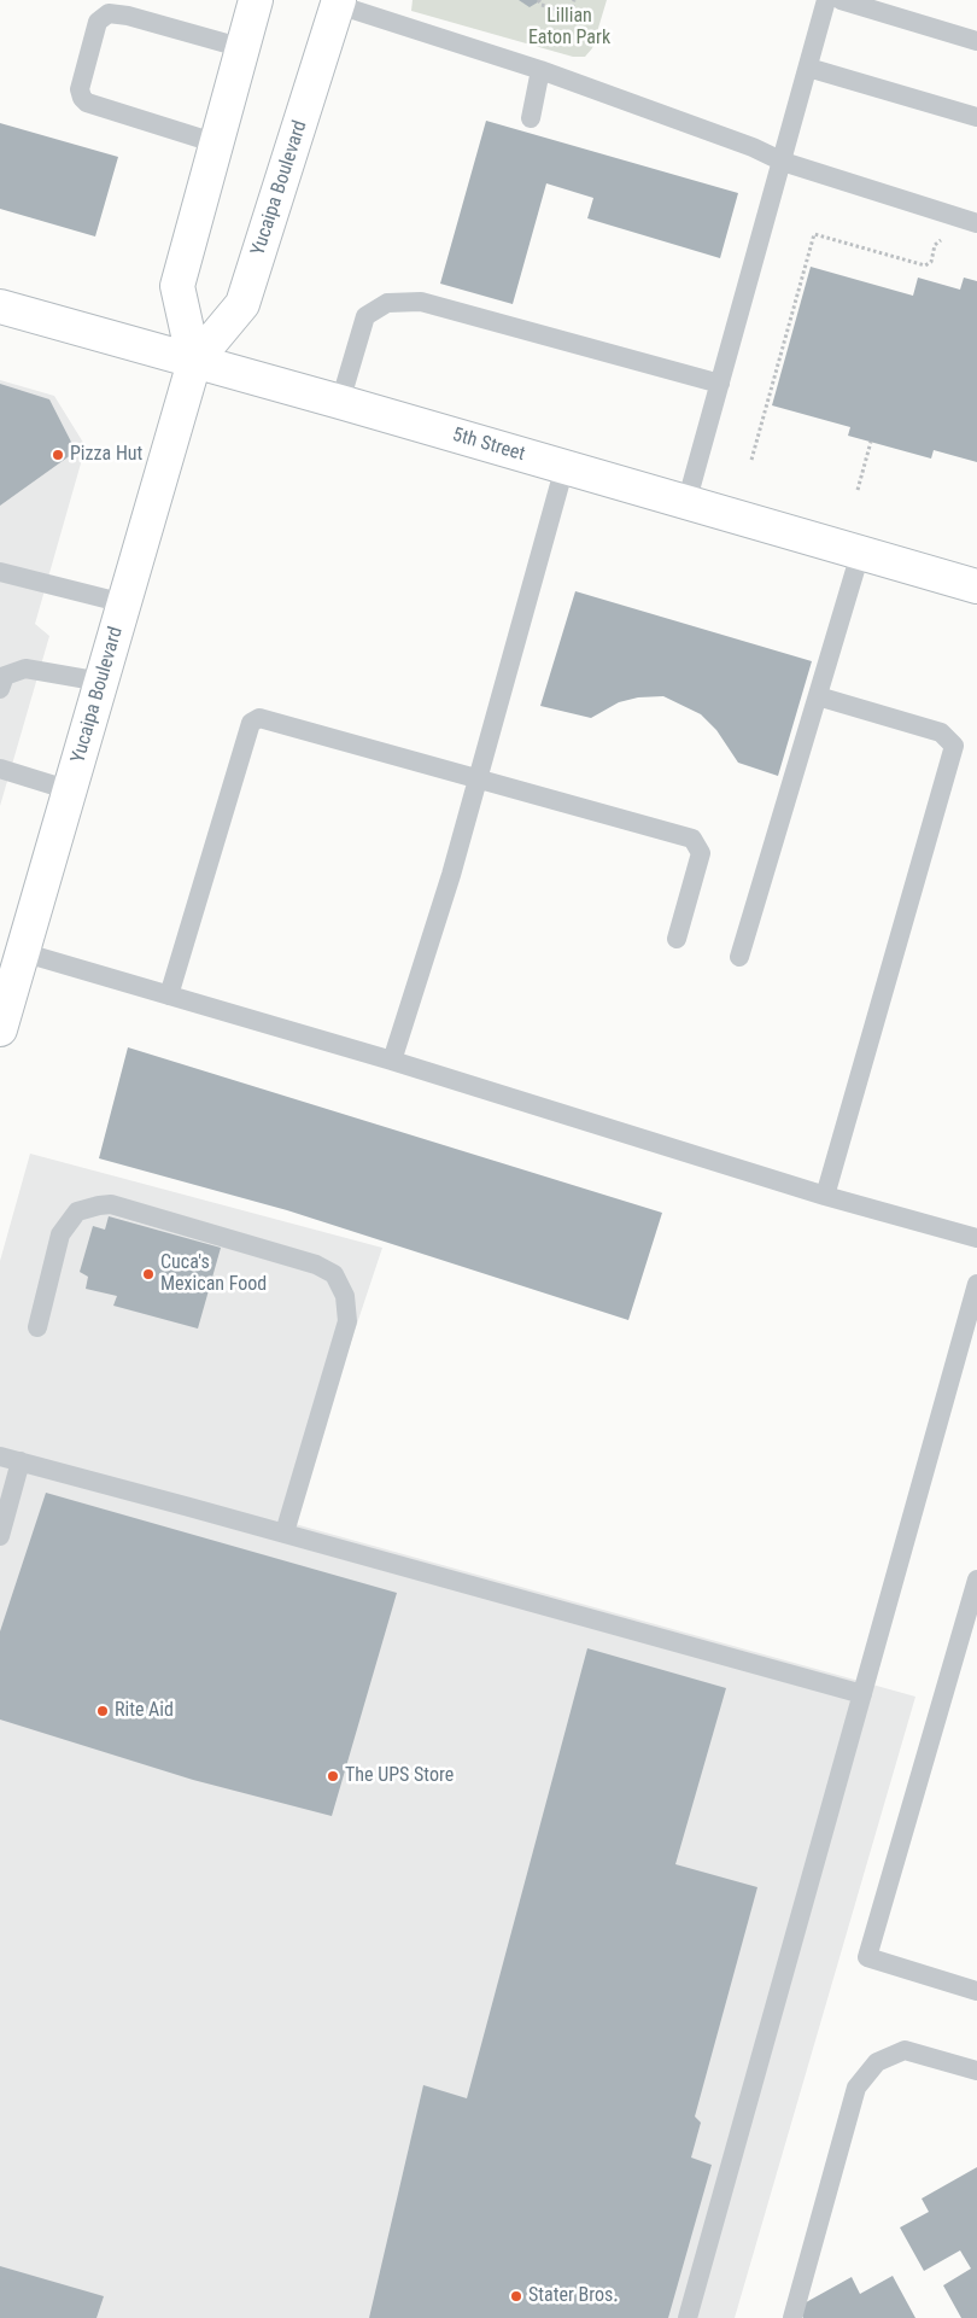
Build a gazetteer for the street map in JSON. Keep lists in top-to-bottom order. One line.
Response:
{"streets":{"main road":["Yucaipa Boulevard","5th Street"]},"crossings":[["Yucaipa Boulevard","5th Street"]],"parks":["Lillian Eaton Park"],"places":["Pizza Hut","Cuca's Mexican Food","Rite Aid","The UPS Store","Stater Bros."]}
